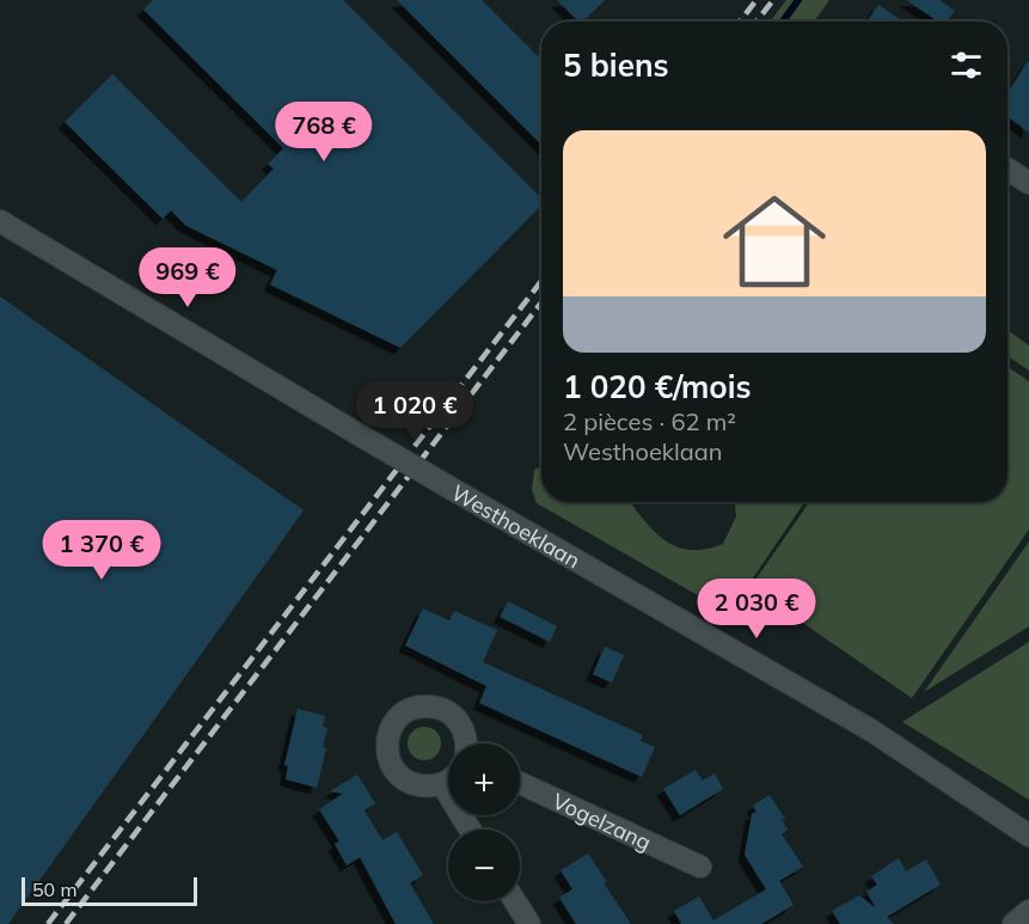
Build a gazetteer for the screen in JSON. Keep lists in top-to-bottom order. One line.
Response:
{"streets":{"street":["Westhoeklaan","Vogelzang"]},"scale_bar":"50 m","page":{"heading":"5 biens","price":["768 €","969 €","1 020 €","1 370 €","2 030 €"],"list":[{"name":"1 020 €/mois","note":"2 pièces · 62 m² · Westhoeklaan"}],"map_buttons":["+","−"],"scale":"50 m"}}
